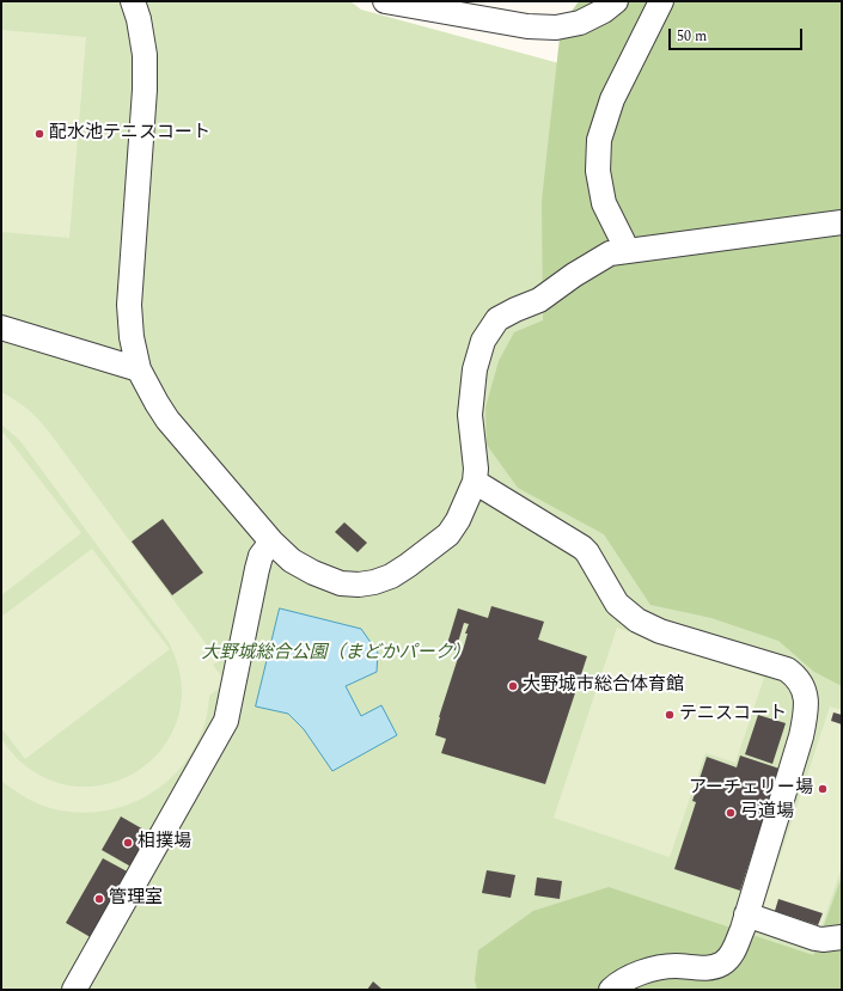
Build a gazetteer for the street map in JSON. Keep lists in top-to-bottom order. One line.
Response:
{"parks":["大野城総合公園（まどかパーク）"],"places":["配水池テニスコート","大野城市総合体育館","テニスコート","アーチェリー場","弓道場","相撲場","管理室"],"scale_bar":"50 m"}
